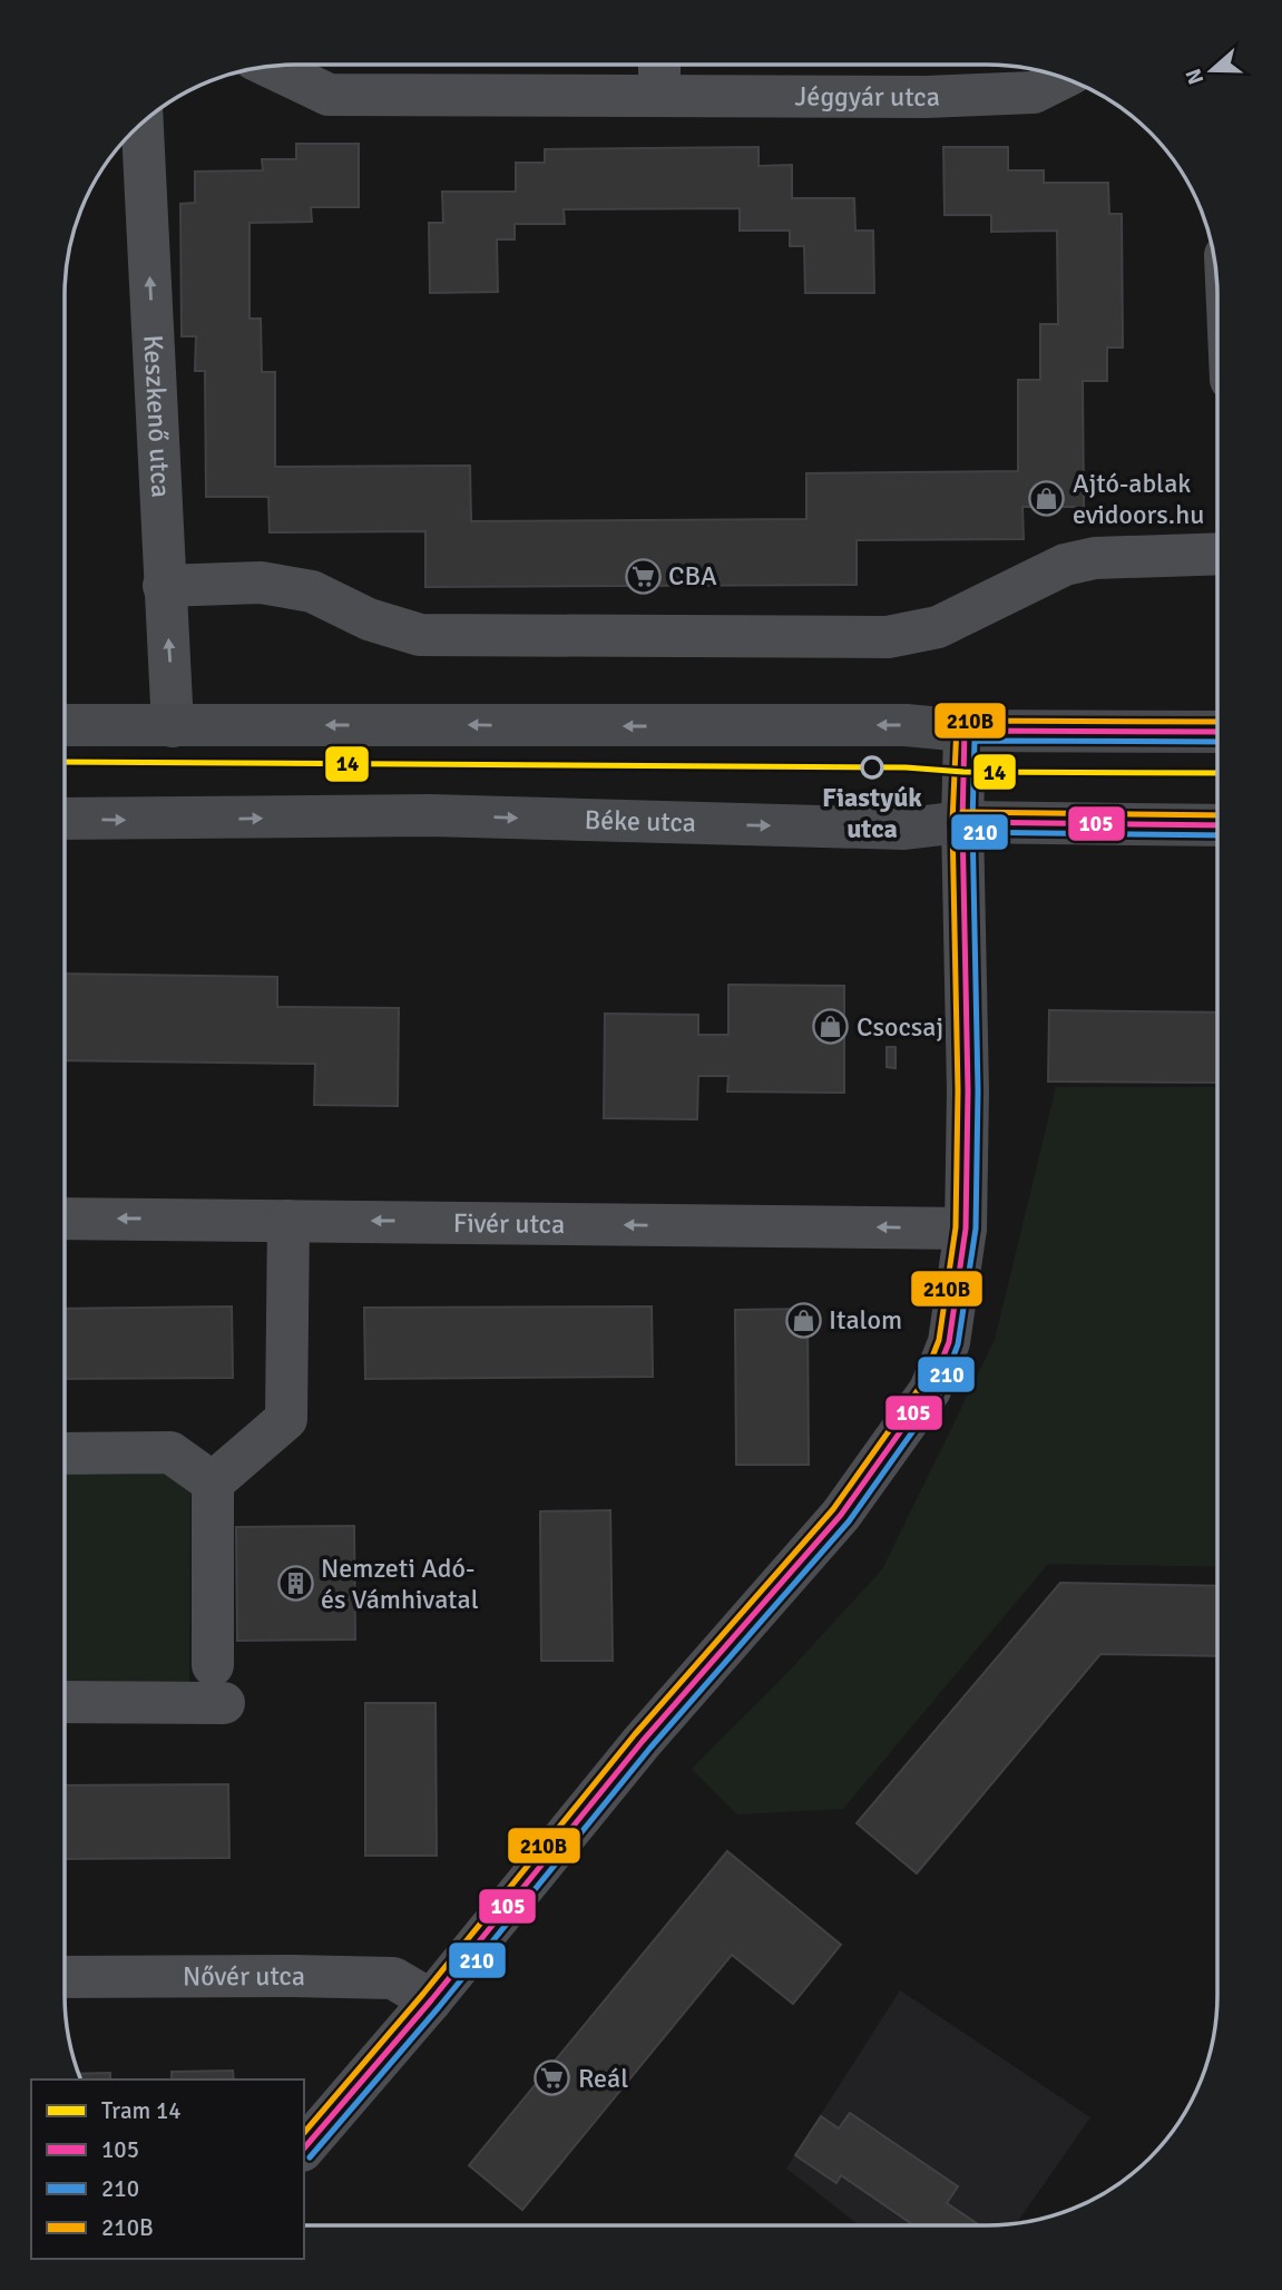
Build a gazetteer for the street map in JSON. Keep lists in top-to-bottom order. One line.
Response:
{"streets":{"main road":["Béke utca"],"street":["Jéggyár utca","Keszkenő utca","Fivér utca","Nővér utca"]},"one_way":["Keszkenő utca","Fivér utca"],"places":{"shop":["Ajtó-ablak evidoors.hu","Csocsaj","Italom"],"supermarket":["CBA","Reál"],"other":["Fiastyúk utca"],"building":["Nemzeti Adó- és Vámhivatal"]},"lines":["transit line 210B","transit line 105","transit line 210","tram line 14"],"legend":["Tram 14","105","210","210B"],"north":"left"}
